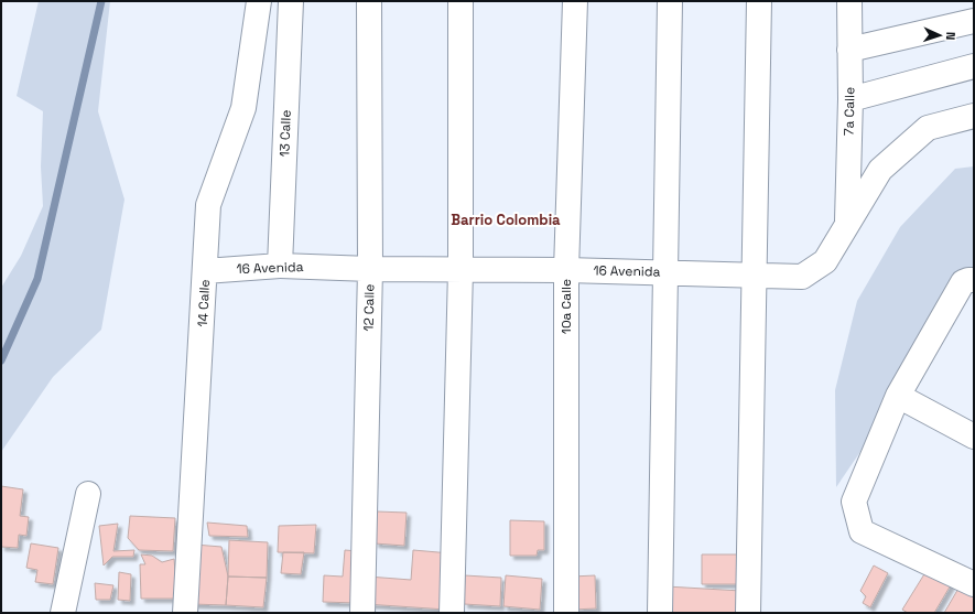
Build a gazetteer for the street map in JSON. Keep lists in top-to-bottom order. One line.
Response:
{"streets":{"street":["7a Calle","13 Calle","16 Avenida","14 Calle","10a Calle","12 Calle"]},"crossings":[["7a Calle","16 Avenida"],["13 Calle","16 Avenida"],["16 Avenida","14 Calle"],["16 Avenida","10a Calle"],["16 Avenida","12 Calle"]],"districts":["Barrio Colombia"],"north":"right"}
